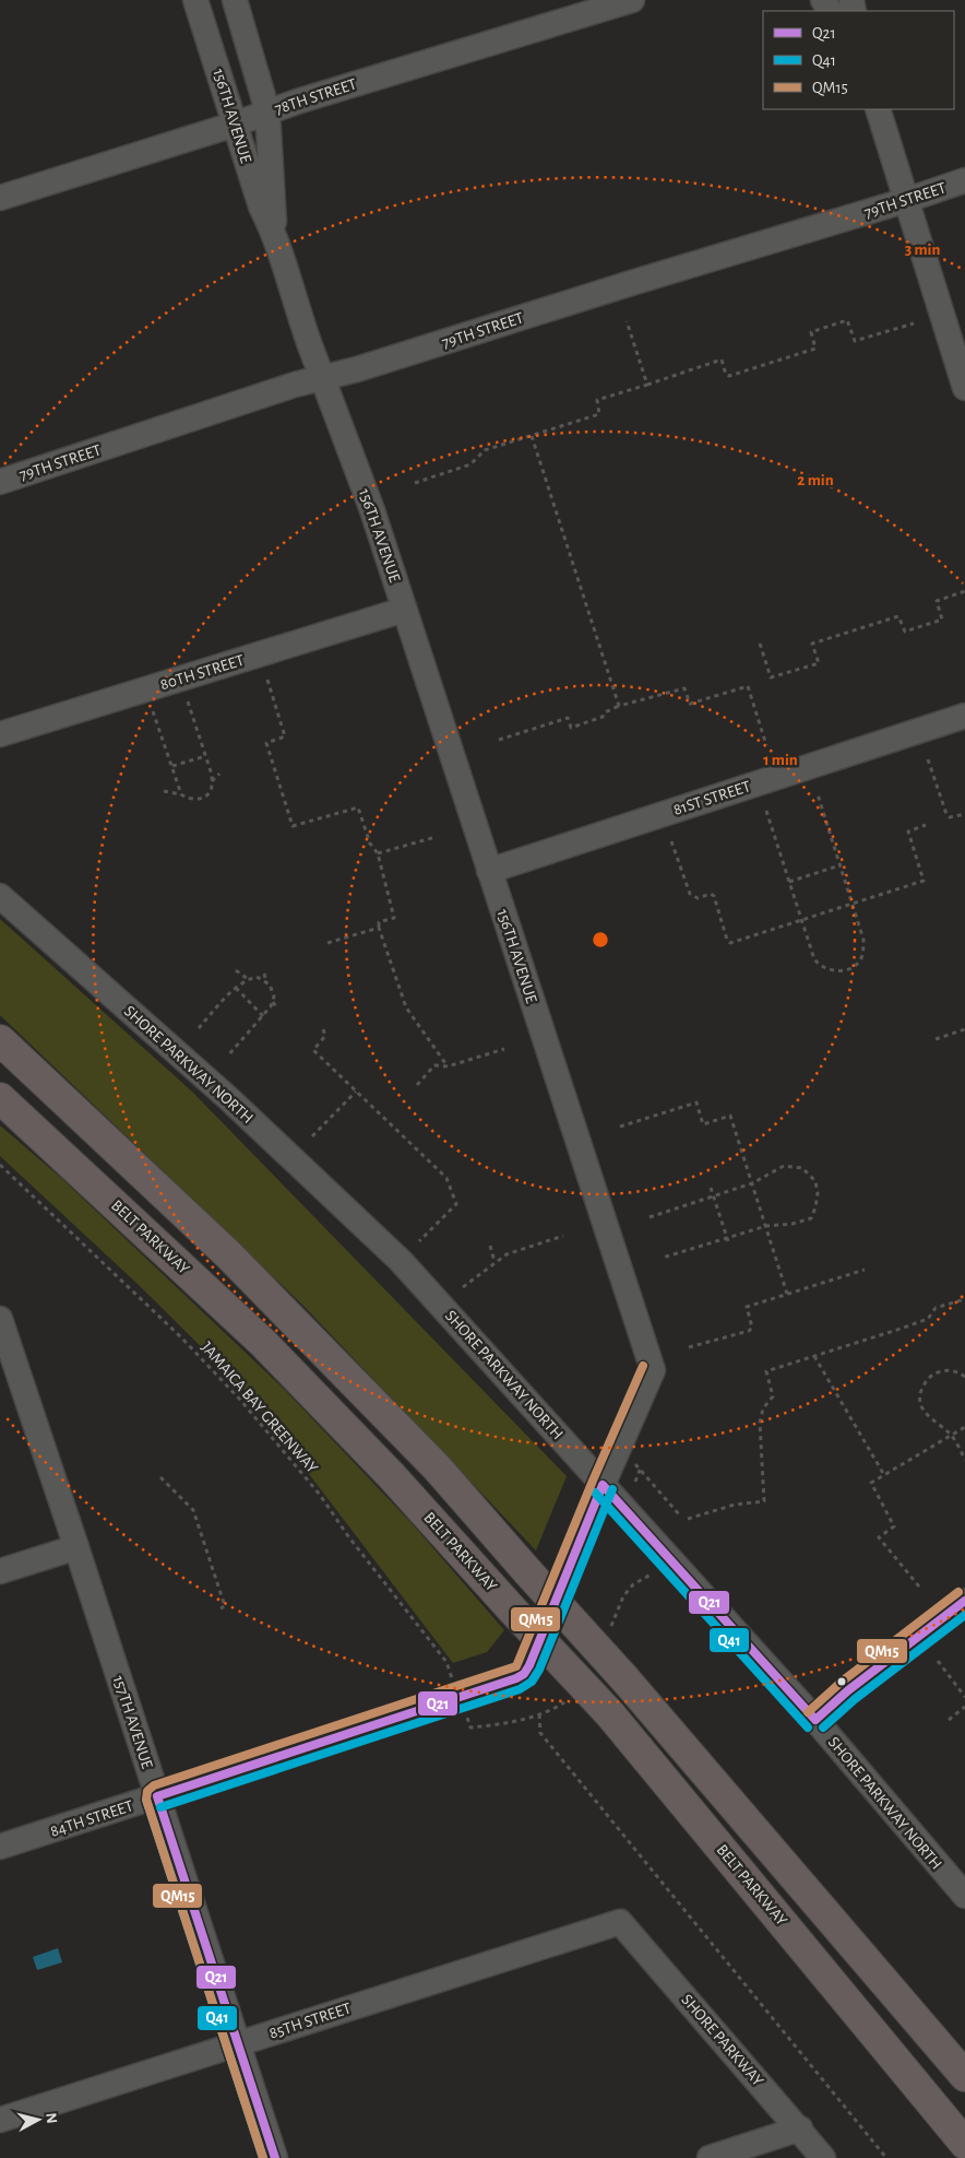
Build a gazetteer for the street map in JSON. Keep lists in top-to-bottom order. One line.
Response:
{"streets":{"highway":["BELT PARKWAY"],"street":["78TH STREET","156TH AVENUE","79TH STREET","80TH STREET","81ST STREET","SHORE PARKWAY NORTH","157TH AVENUE","84TH STREET","85TH STREET","SHORE PARKWAY"],"path":["JAMAICA BAY GREENWAY"]},"crossings":[["78TH STREET","156TH AVENUE"],["156TH AVENUE","79TH STREET"],["156TH AVENUE","80TH STREET"],["156TH AVENUE","81ST STREET"],["156TH AVENUE","SHORE PARKWAY NORTH"],["156TH AVENUE","84TH STREET"],["JAMAICA BAY GREENWAY","84TH STREET"],["157TH AVENUE","84TH STREET"],["157TH AVENUE","85TH STREET"],["85TH STREET","SHORE PARKWAY"]],"lines":["transit line QM15","transit line Q21","transit line Q41"],"legend":["Q21","Q41","QM15"],"north":"right","rings":["3 min","2 min","1 min"]}
